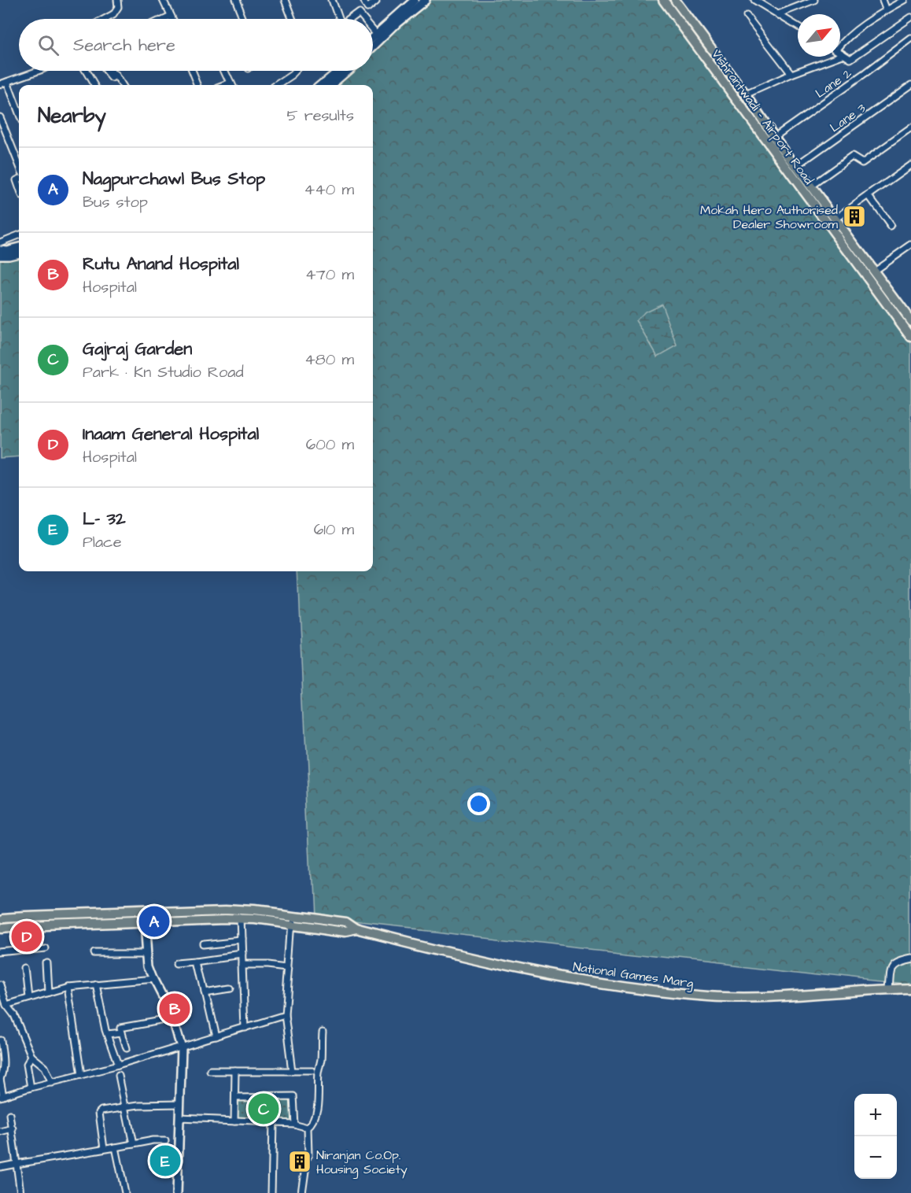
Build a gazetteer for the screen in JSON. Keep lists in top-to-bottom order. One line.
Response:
{"streets":{"main road":["Vishrantwadi - Airport Road","National Games Marg"],"street":["Lane 2","Lane 3"]},"crossings":[["Lane 2","Vishrantwadi - Airport Road"],["Vishrantwadi - Airport Road","Lane 3"]],"places":{"building":["Mokah Hero Authorised Dealer Showroom","Niranjan Co.Op. Housing Society"]},"north":"top right","page":{"search":"Search here","heading":["Nearby","5 results"],"list":[{"mark":"A","name":"Nagpurchawl Bus Stop","note":"Bus stop","value":"440 m"},{"mark":"B","name":"Rutu Anand Hospital","note":"Hospital","value":"470 m"},{"mark":"C","name":"Gajraj Garden","note":"Park · Kn Studio Road","value":"480 m"},{"mark":"D","name":"Inaam General Hospital","note":"Hospital","value":"600 m"},{"mark":"E","name":"L- 32","note":"Place","value":"610 m"}],"pins":["A","D","B","C","E"],"map_buttons":["+","−"]}}
